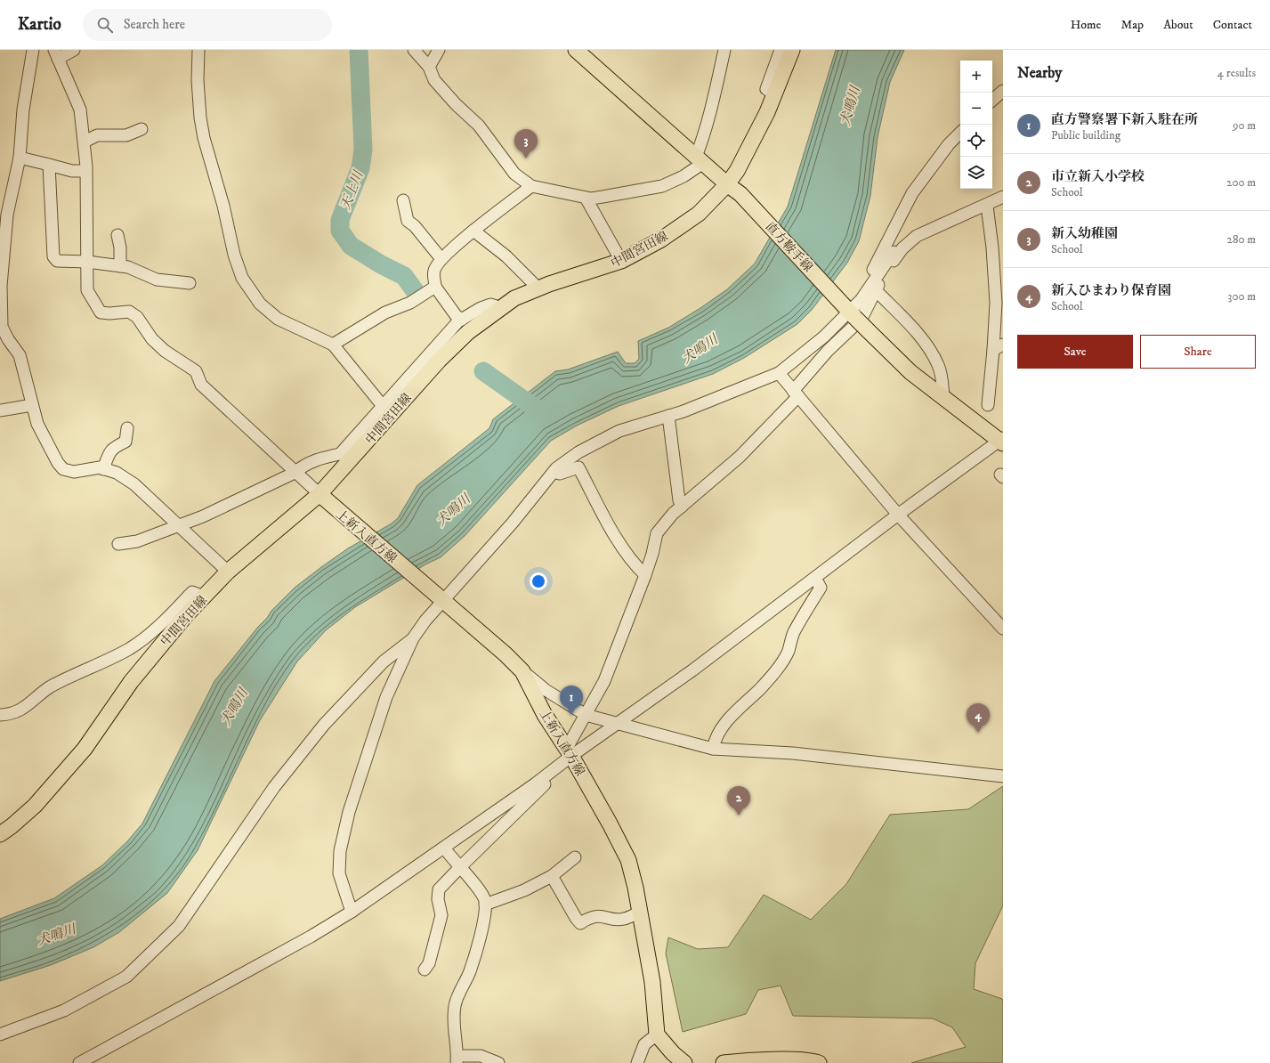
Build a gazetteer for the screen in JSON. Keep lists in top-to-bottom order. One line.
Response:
{"streets":{"main road":["直方鞍手線","中間宮田線","上新入直方線"]},"crossings":[["直方鞍手線","中間宮田線"],["中間宮田線","上新入直方線"]],"water":["犬鳴川","天上川"],"page":{"header":"Kartio","search":"Search here","nav":["Home","Map","About","Contact"],"heading":["Nearby","4 results"],"map_buttons":["+","−"],"list":[{"mark":"1","name":"直方警察署下新入駐在所","note":"Public building","value":"90 m"},{"mark":"2","name":"市立新入小学校","note":"School","value":"200 m"},{"mark":"3","name":"新入幼稚園","note":"School","value":"280 m"},{"mark":"4","name":"新入ひまわり保育園","note":"School","value":"300 m"}],"pins":["3","1","4","2"],"buttons":["Save","Share"]}}
